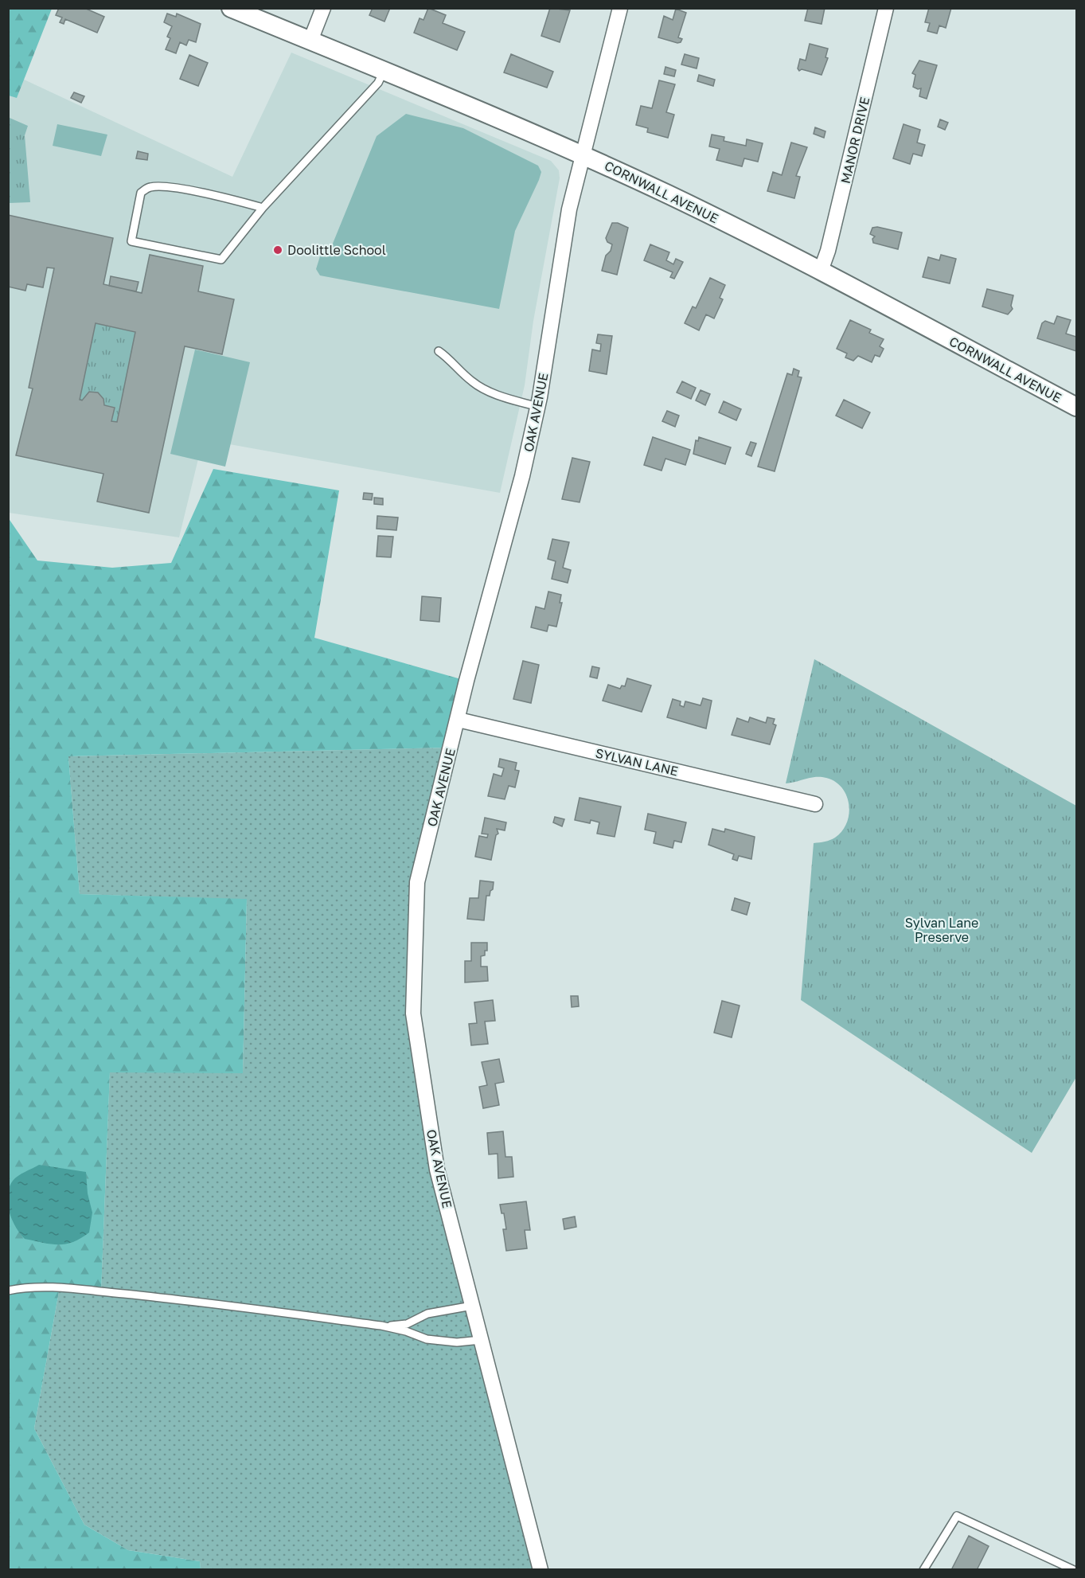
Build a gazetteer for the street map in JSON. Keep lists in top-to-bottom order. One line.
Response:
{"streets":{"street":["MANOR DRIVE","CORNWALL AVENUE","OAK AVENUE","SYLVAN LANE"]},"crossings":[["MANOR DRIVE","CORNWALL AVENUE"],["CORNWALL AVENUE","OAK AVENUE"],["OAK AVENUE","SYLVAN LANE"]],"parks":["Sylvan Lane Preserve"],"places":["Doolittle School"]}
